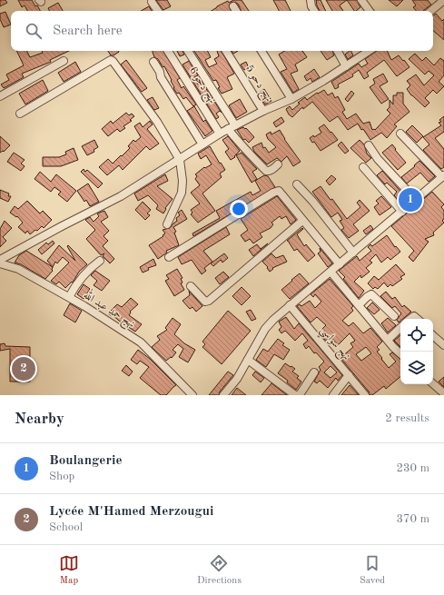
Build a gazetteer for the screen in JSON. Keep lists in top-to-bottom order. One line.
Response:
{"streets":{"street":["نهج دحو 5","نهج دحو 6","نهج حمد عبد الله","نهج سواسي"]},"page":{"search":"Search here","pins":["1","2"],"heading":["Nearby","2 results"],"list":[{"mark":"1","name":"Boulangerie","note":"Shop","value":"230 m"},{"mark":"2","name":"Lycée M'Hamed Merzougui","note":"School","value":"370 m"}],"nav":["Map","Directions","Saved"]}}
